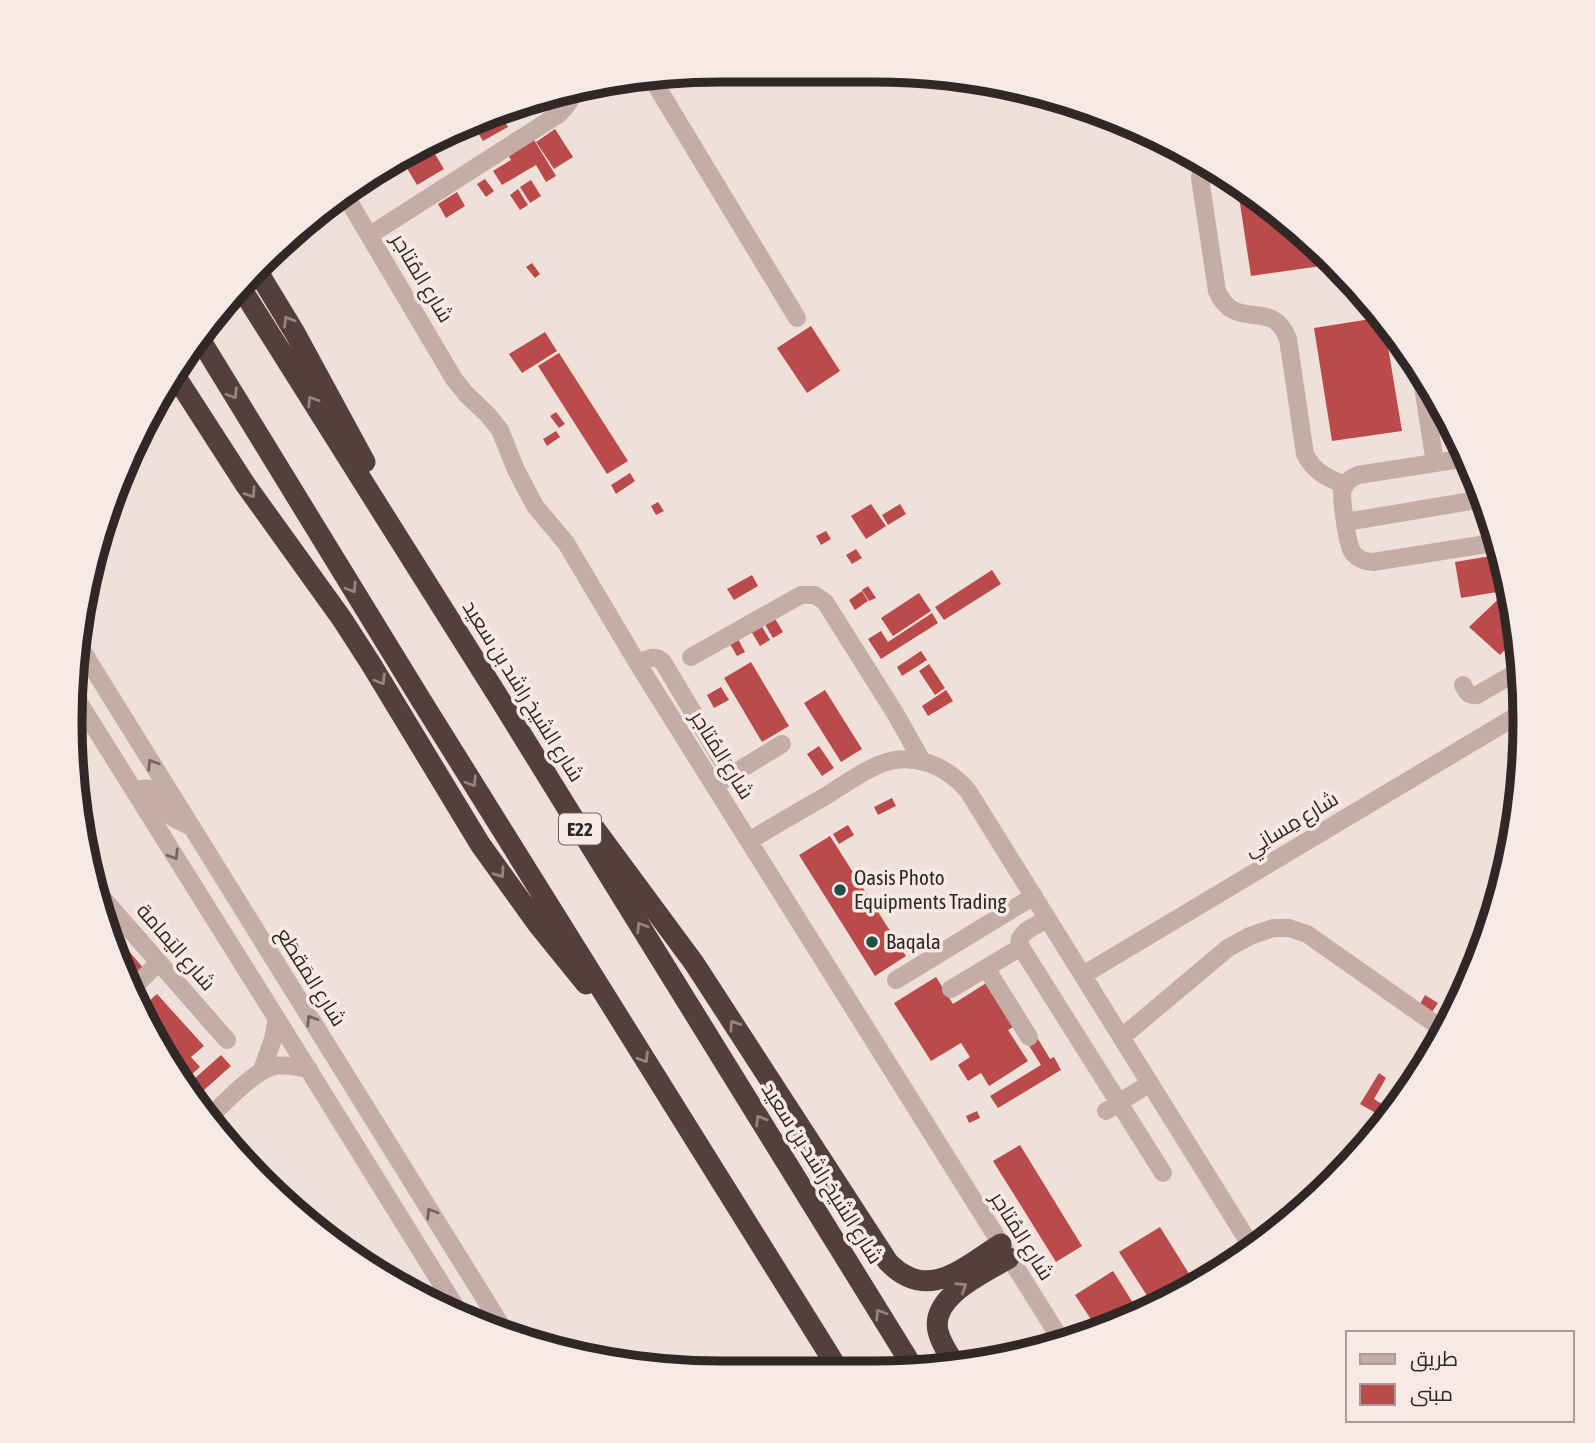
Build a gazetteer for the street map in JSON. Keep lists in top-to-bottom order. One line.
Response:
{"streets":{"highway":["شارع الشيخ راشد بن سعيد","E22"],"street":["شارع المُتاجر","شارع مِسانِي","شارع اليَمامة","شارع المَقطَع"]},"places":["Oasis Photo Equipments Trading","Baqala"],"legend":["طريق","مبنى"]}
